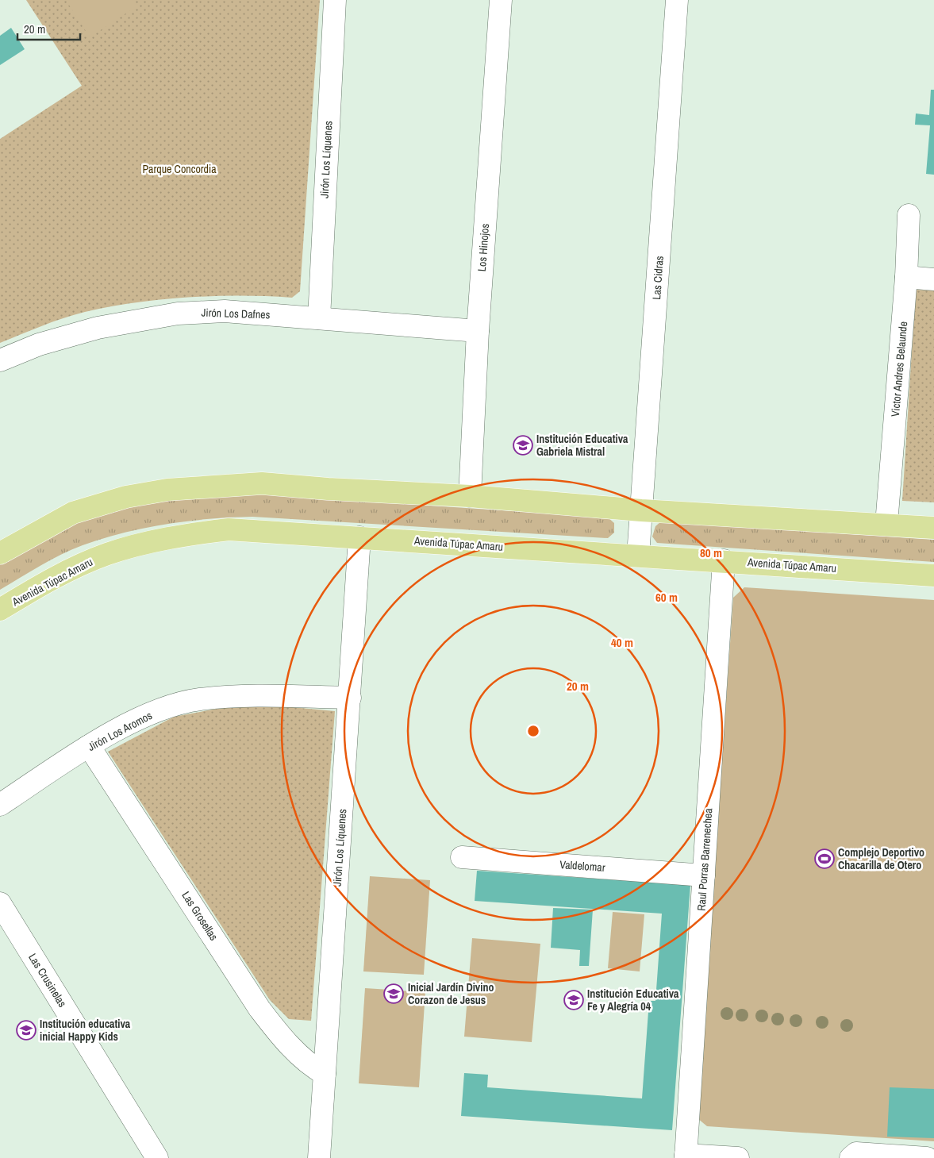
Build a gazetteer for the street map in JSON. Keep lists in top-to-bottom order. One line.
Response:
{"streets":{"main road":["Avenida Túpac Amaru"],"street":["Jirón Los Líquenes","Los Hinojos","Las Cidras","Jirón Los Dafnes","Victor Andres Belaunde","Jirón Los Aromos","Raul Porras Barrenechea","Valdelomar","Las Grosellas","Las Crusinelas"]},"crossings":[["Jirón Los Líquenes","Jirón Los Dafnes"],["Jirón Los Líquenes","Avenida Túpac Amaru"],["Jirón Los Líquenes","Jirón Los Aromos"],["Jirón Los Líquenes","Las Grosellas"],["Los Hinojos","Jirón Los Dafnes"],["Las Cidras","Avenida Túpac Amaru"],["Avenida Túpac Amaru","Raul Porras Barrenechea"],["Jirón Los Aromos","Las Grosellas"],["Raul Porras Barrenechea","Valdelomar"]],"parks":["Parque Concordia"],"places":{"school or university":["Institución Educativa Gabriela Mistral","Inicial Jardín Divino Corazon de Jesus","Institución Educativa Fe y Alegría 04","Institución educativa inicial Happy Kids"],"sports":["Complejo Deportivo Chacarilla de Otero"]},"scale_bar":"20 m","rings":["80 m","60 m","40 m","20 m"]}
